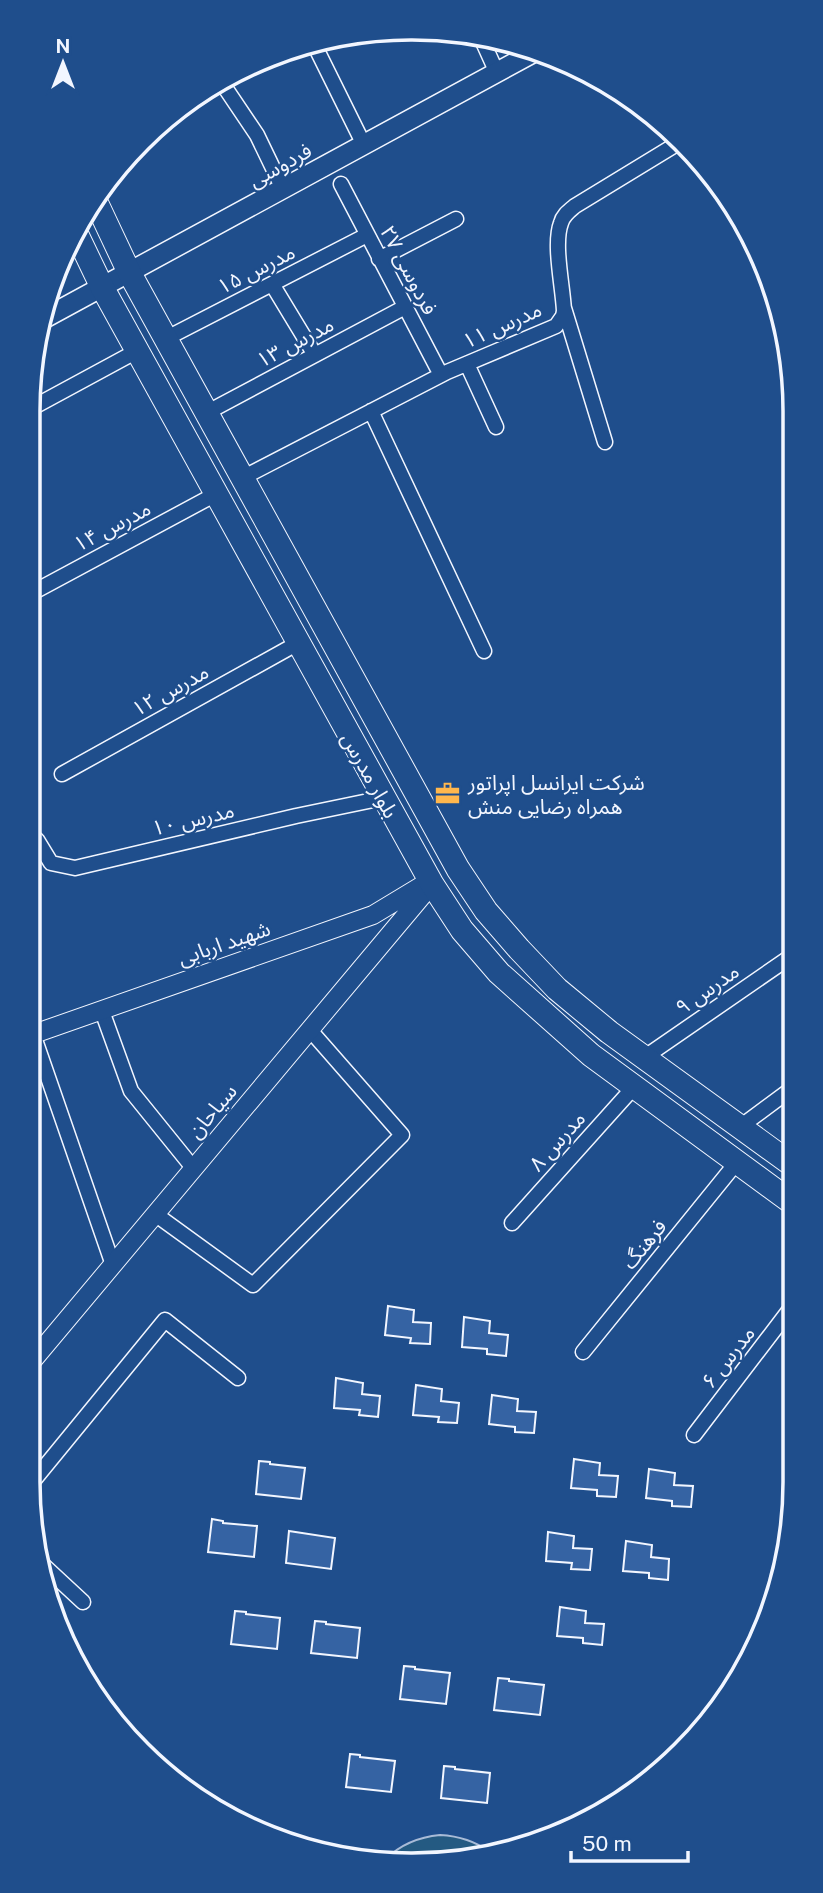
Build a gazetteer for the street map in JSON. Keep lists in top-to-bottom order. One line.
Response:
{"streets":{"main road":["فردوسی","بلوار مدرس"],"street":["مدرس ۱۵","فردوسی ۲۷","مدرس ۱۱","مدرس ۱۳","مدرس ۱۴","مدرس ۱۲","مدرس ۱۰","شهید اربابی","مدرس ۹","سیاحان","مدرس ۸","فرهنگ","مدرس ۶"]},"crossings":[["فردوسی","بلوار مدرس"],["مدرس ۱۵","فردوسی ۲۷"],["مدرس ۱۵","بلوار مدرس"],["فردوسی ۲۷","مدرس ۱۱"],["فردوسی ۲۷","مدرس ۱۳"],["مدرس ۱۱","بلوار مدرس"],["مدرس ۱۳","بلوار مدرس"],["مدرس ۱۴","بلوار مدرس"],["مدرس ۱۲","بلوار مدرس"],["بلوار مدرس","مدرس ۱۰"],["بلوار مدرس","شهید اربابی"],["بلوار مدرس","مدرس ۹"],["بلوار مدرس","سیاحان"],["بلوار مدرس","مدرس ۸"],["بلوار مدرس","فرهنگ"],["شهید اربابی","سیاحان"]],"places":{"office":["شرکت ایرانسل اپراتور همراه رضایی منش"]},"scale_bar":"50 m","north":"top"}
